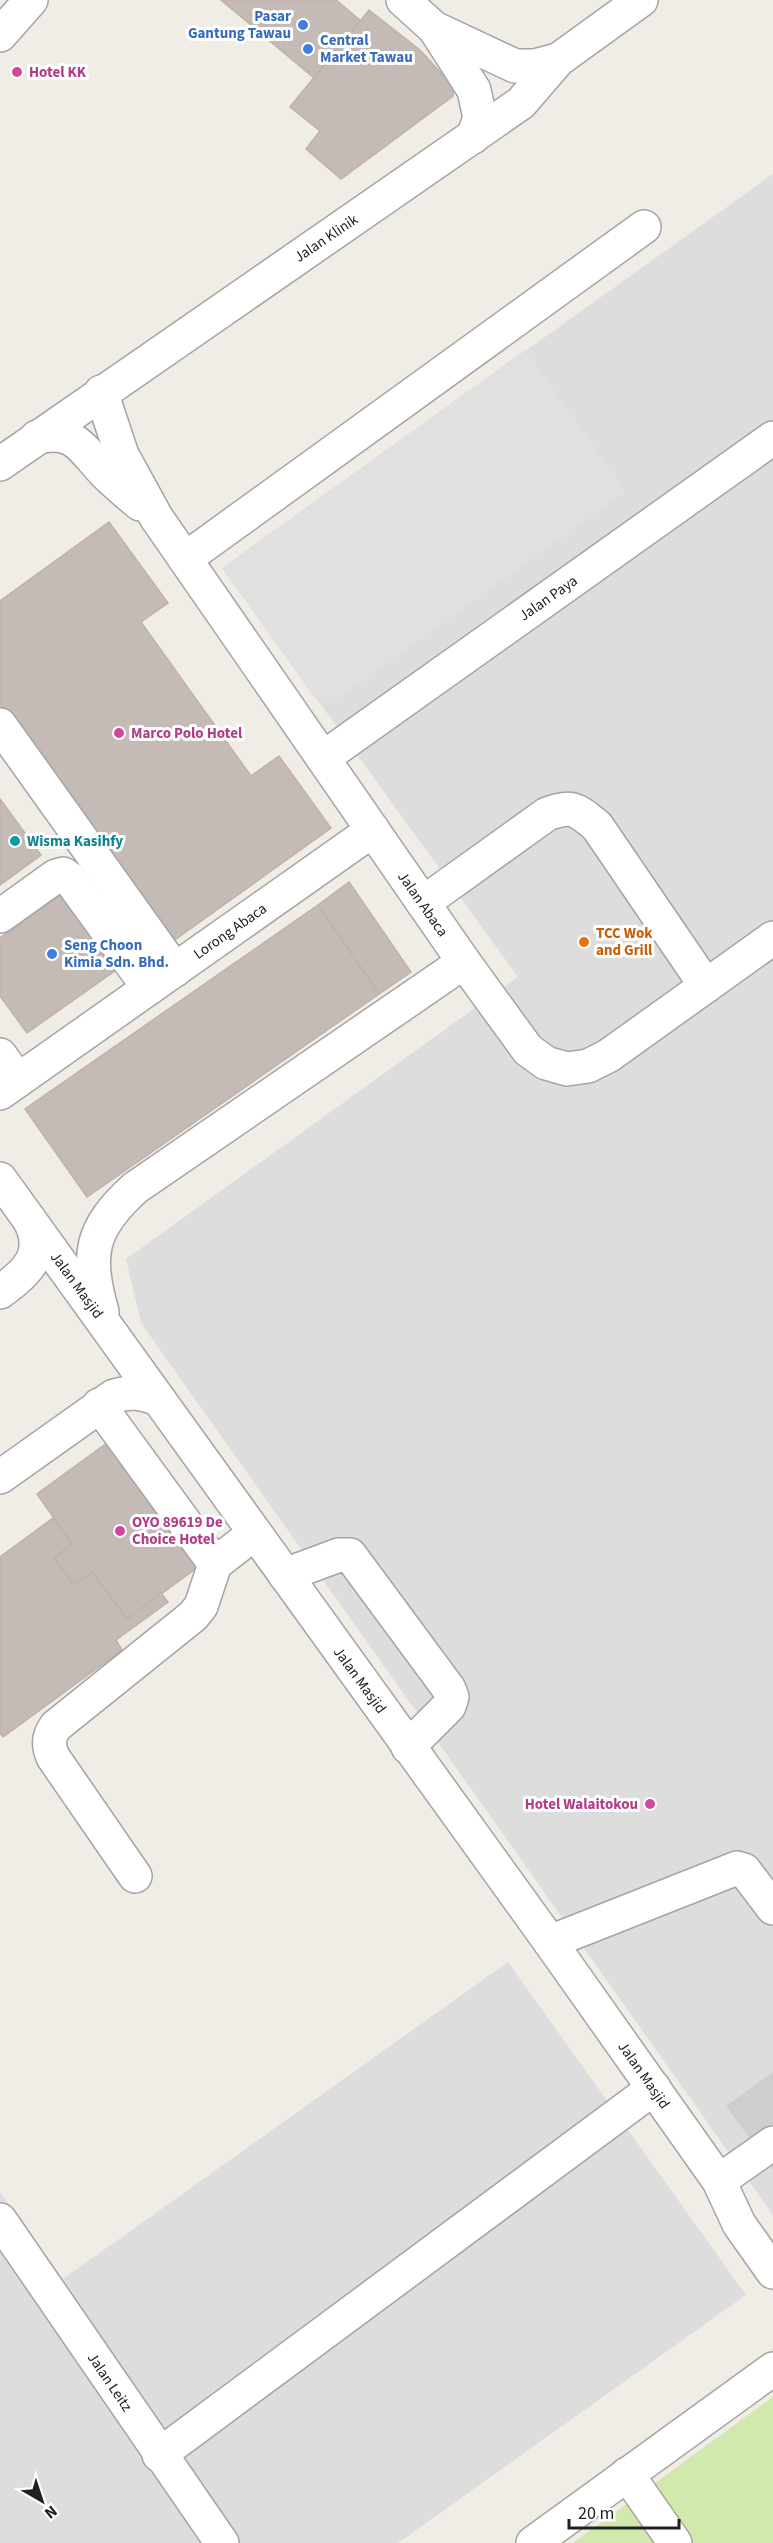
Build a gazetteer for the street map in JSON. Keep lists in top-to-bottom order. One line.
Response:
{"streets":{"street":["Jalan Klinik","Jalan Paya","Jalan Abaca","Lorong Abaca","Jalan Masjid","Jalan Leitz"]},"crossings":[["Jalan Paya","Jalan Abaca"],["Jalan Abaca","Lorong Abaca"]],"places":["Pasar Gantung Tawau","Central Market Tawau","Hotel KK","Marco Polo Hotel","Wisma Kasihfy","TCC Wok and Grill","Seng Choon Kimia Sdn. Bhd.","OYO 89619 De Choice Hotel","Hotel Walaitokou"],"scale_bar":"20 m","north":"bottom right"}
